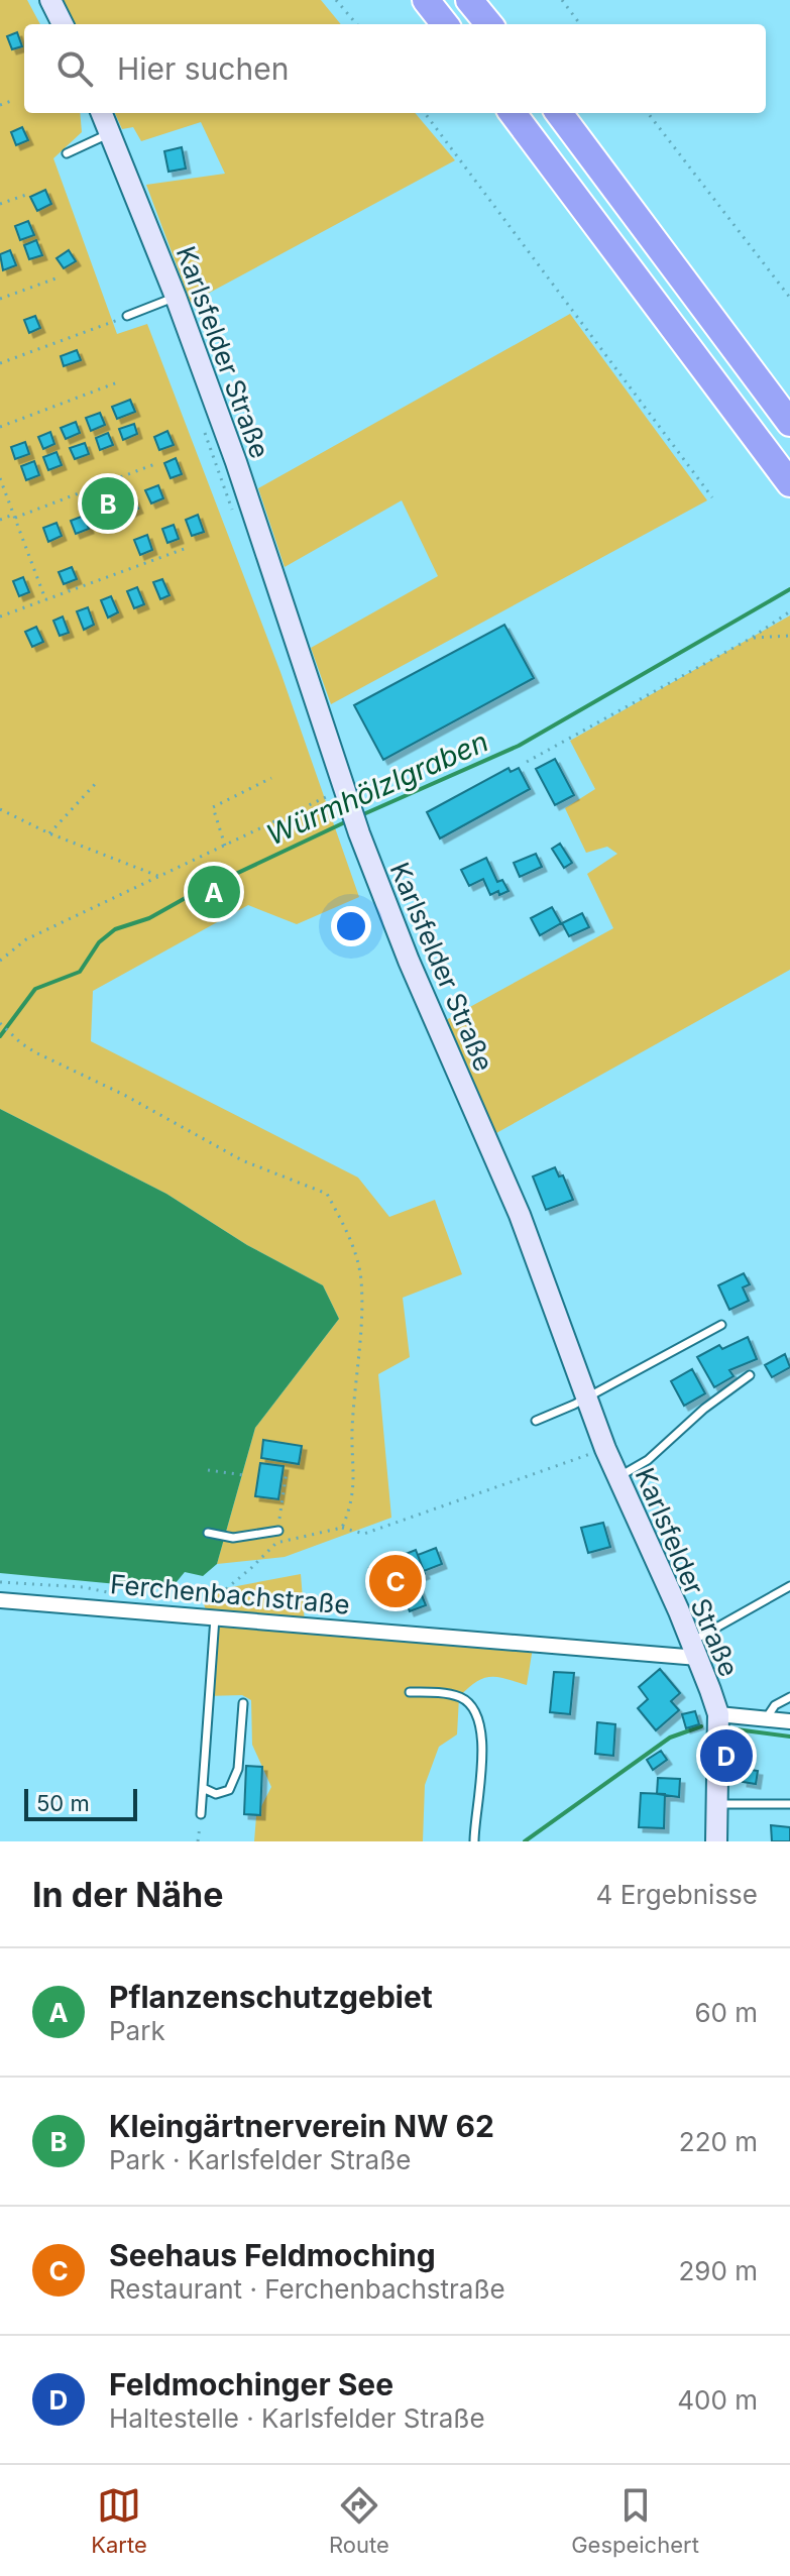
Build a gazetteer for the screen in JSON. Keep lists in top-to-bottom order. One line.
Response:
{"streets":{"street":["Karlsfelder Straße","Ferchenbachstraße"]},"crossings":[["Karlsfelder Straße","Ferchenbachstraße"]],"water":["Würmhölzlgraben"],"scale_bar":"50 m","page":{"search":"Hier suchen","pins":["B","A","C","D"],"scale":"50 m","heading":["In der Nähe","4 Ergebnisse"],"list":[{"mark":"A","name":"Pflanzenschutzgebiet","note":"Park","value":"60 m"},{"mark":"B","name":"Kleingärtnerverein NW 62","note":"Park · Karlsfelder Straße","value":"220 m"},{"mark":"C","name":"Seehaus Feldmoching","note":"Restaurant · Ferchenbachstraße","value":"290 m"},{"mark":"D","name":"Feldmochinger See","note":"Haltestelle · Karlsfelder Straße","value":"400 m"}],"nav":["Karte","Route","Gespeichert"]}}
